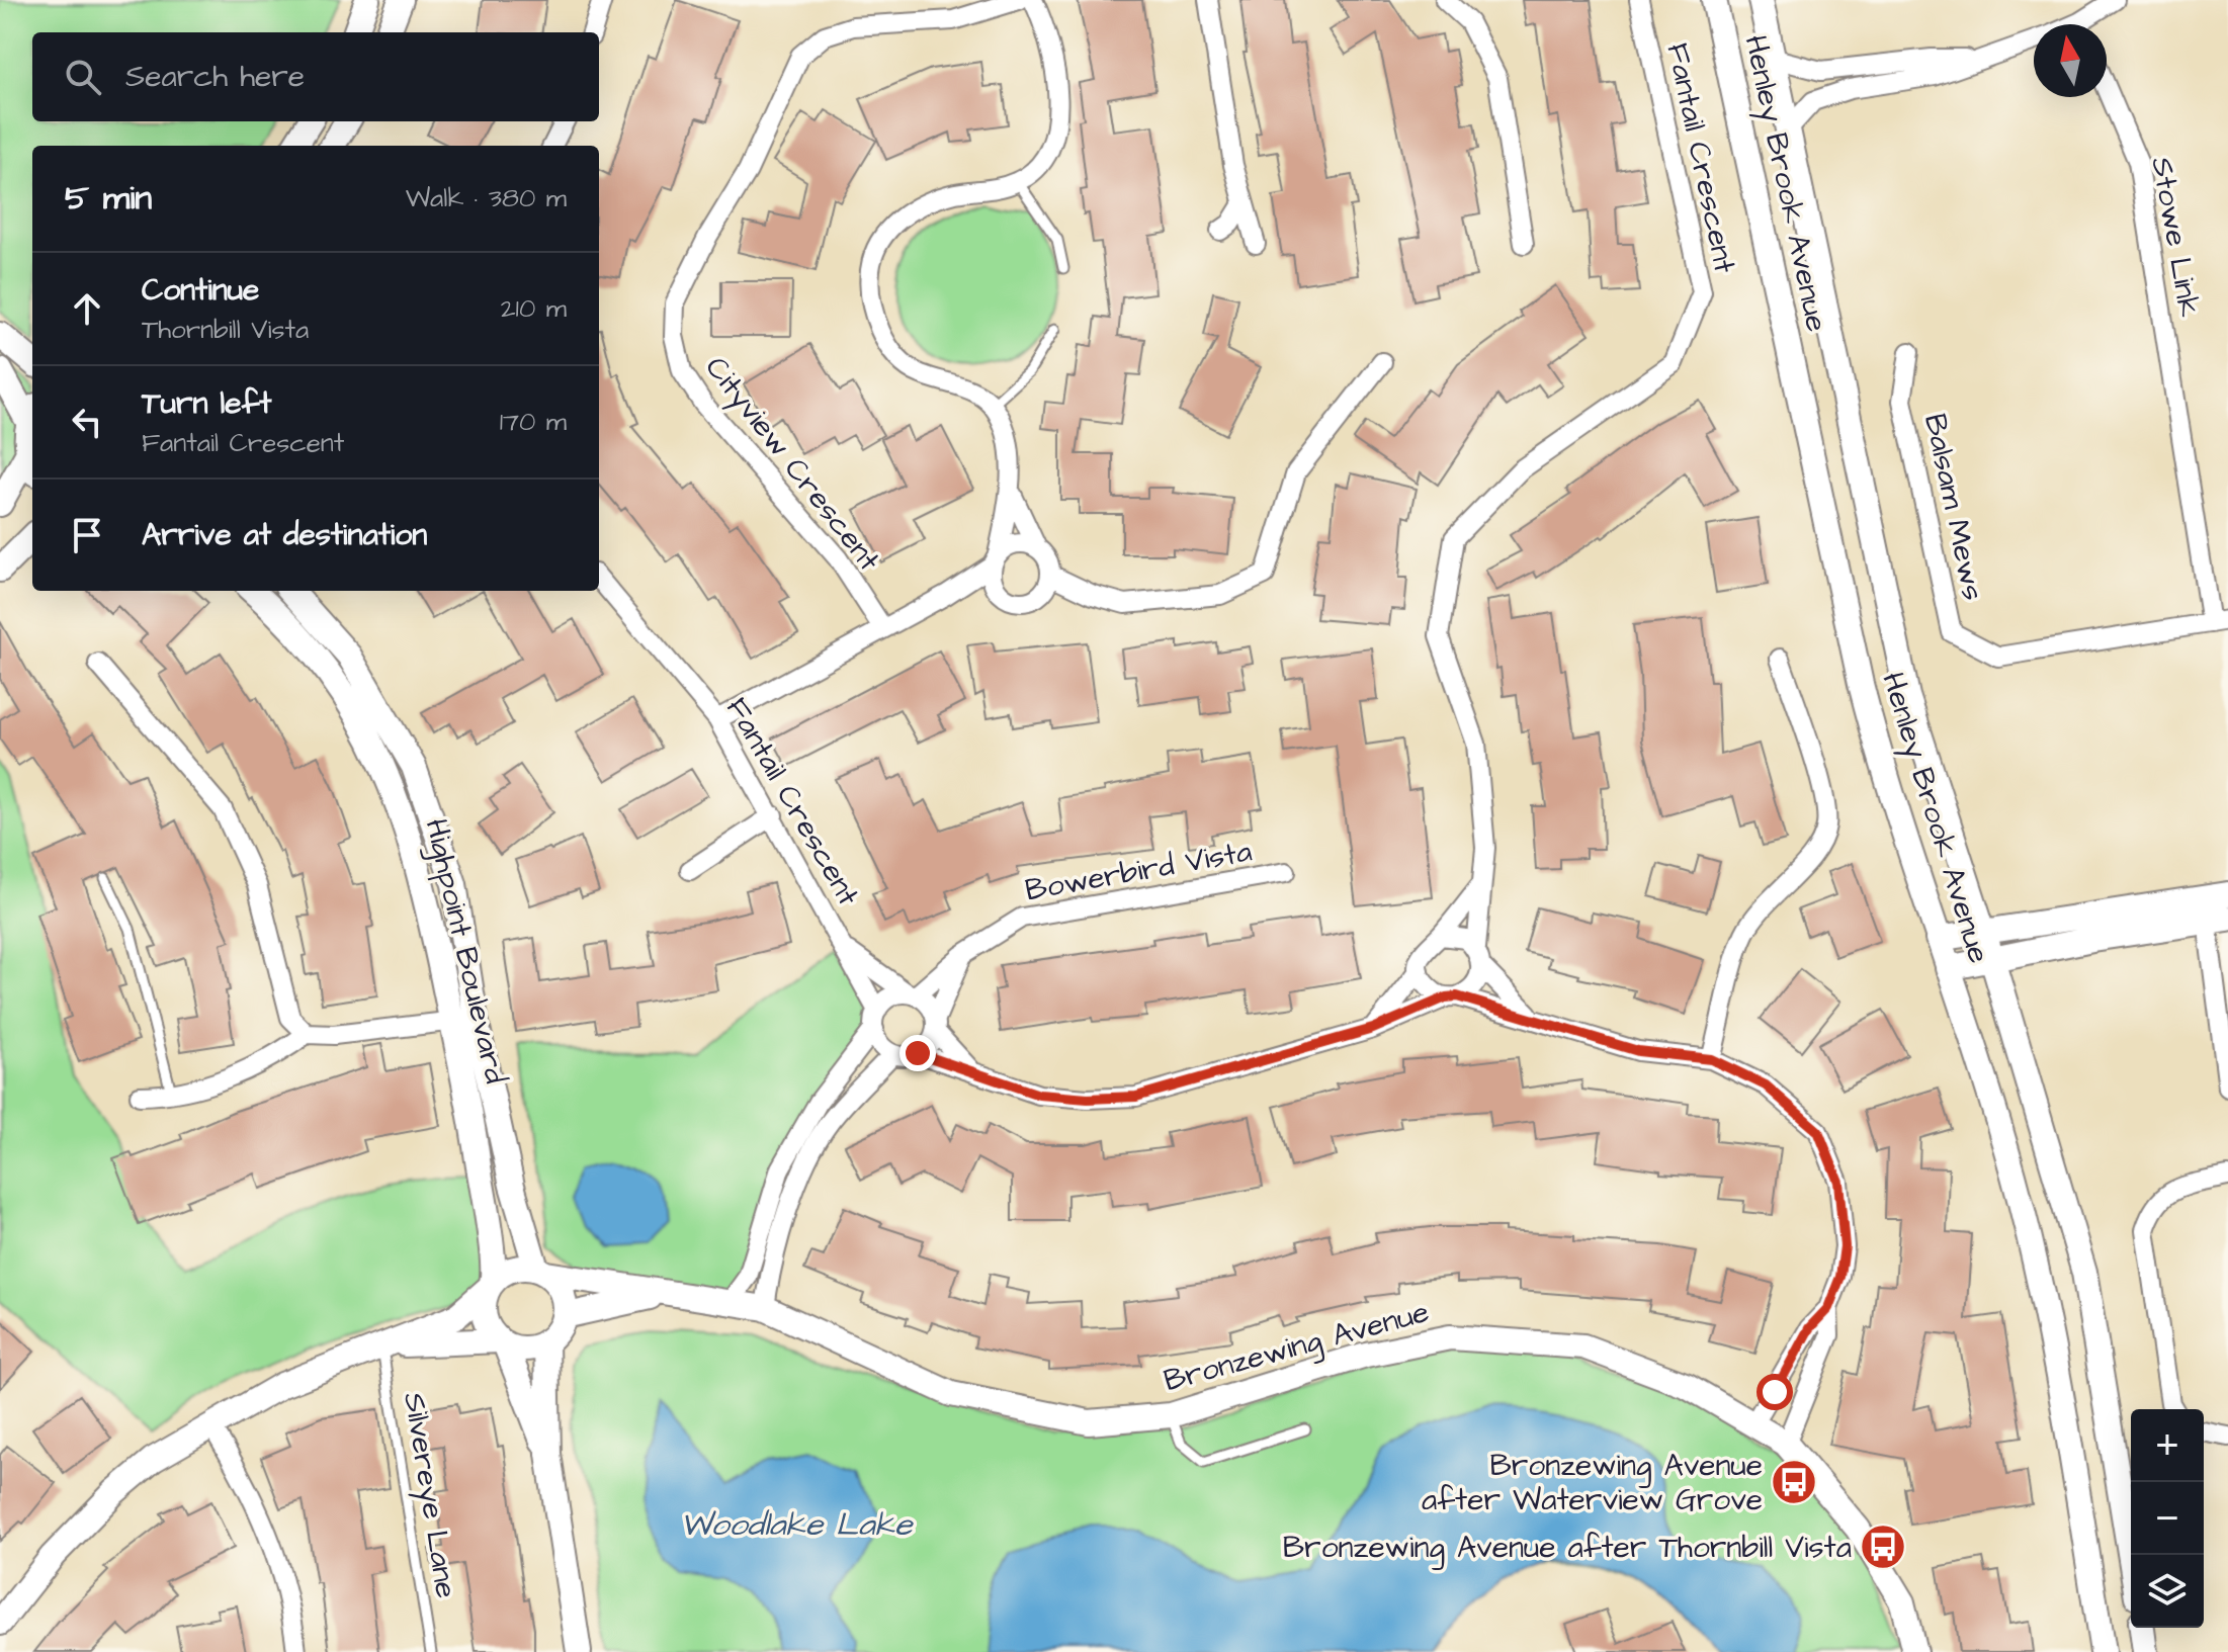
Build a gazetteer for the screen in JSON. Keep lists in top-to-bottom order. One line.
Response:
{"streets":{"street":["Fantail Crescent","Henley Brook Avenue","Stowe Link","Cityview Crescent","Balsam Mews","Bowerbird Vista","Highpoint Boulevard","Bronzewing Avenue"],"lane":["Silvereye Lane"]},"crossings":[["Fantail Crescent","Bowerbird Vista"],["Stowe Link","Balsam Mews"],["Highpoint Boulevard","Bronzewing Avenue"]],"water":["Woodlake Lake"],"places":{"bus stop":["Bronzewing Avenue after Waterview Grove","Bronzewing Avenue after Thornbill Vista"]},"north":"top","page":{"search":"Search here","heading":["5 min","Walk · 380 m"],"list":[["Continue","Thornbill Vista","210 m"],["Turn left","Fantail Crescent","170 m"],"Arrive at destination"],"map_buttons":["+","−"]}}
